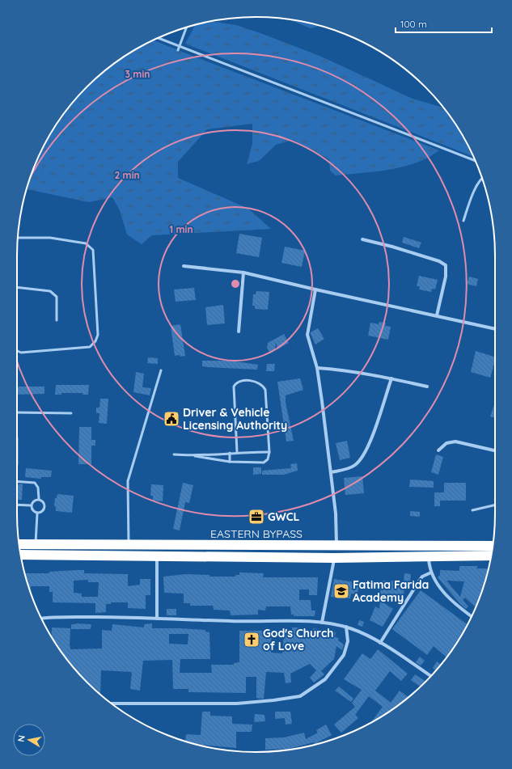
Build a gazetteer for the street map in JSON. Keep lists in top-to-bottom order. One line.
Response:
{"streets":{"highway":["EASTERN BYPASS"]},"places":{"public building":["Driver & Vehicle Licensing Authority"],"office":["GWCL"],"school or university":["Fatima Farida Academy"],"church":["God's Church of Love"]},"scale_bar":"100 m","north":"left","rings":["3 min","2 min","1 min"]}
